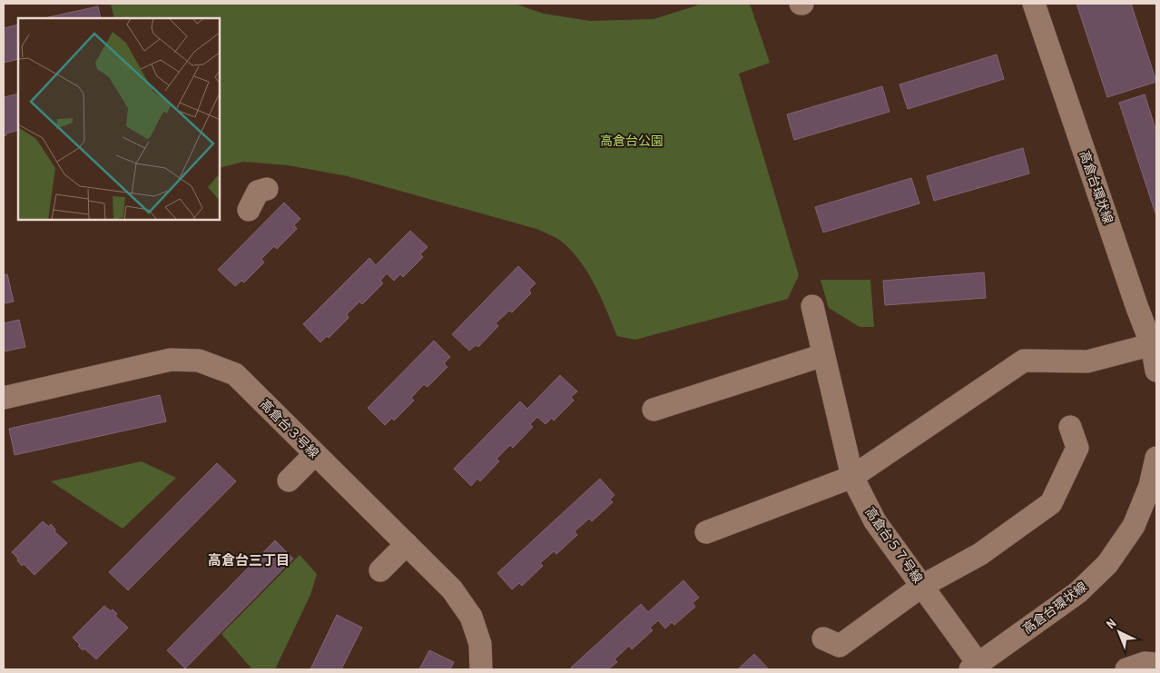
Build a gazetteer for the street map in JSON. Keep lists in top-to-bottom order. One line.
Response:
{"streets":{"street":["高倉台環状線","高倉台３号線","高倉台５７号線"]},"crossings":[["高倉台環状線","高倉台５７号線"]],"districts":["高倉台三丁目"],"parks":["高倉台公園"],"north":"top left"}
